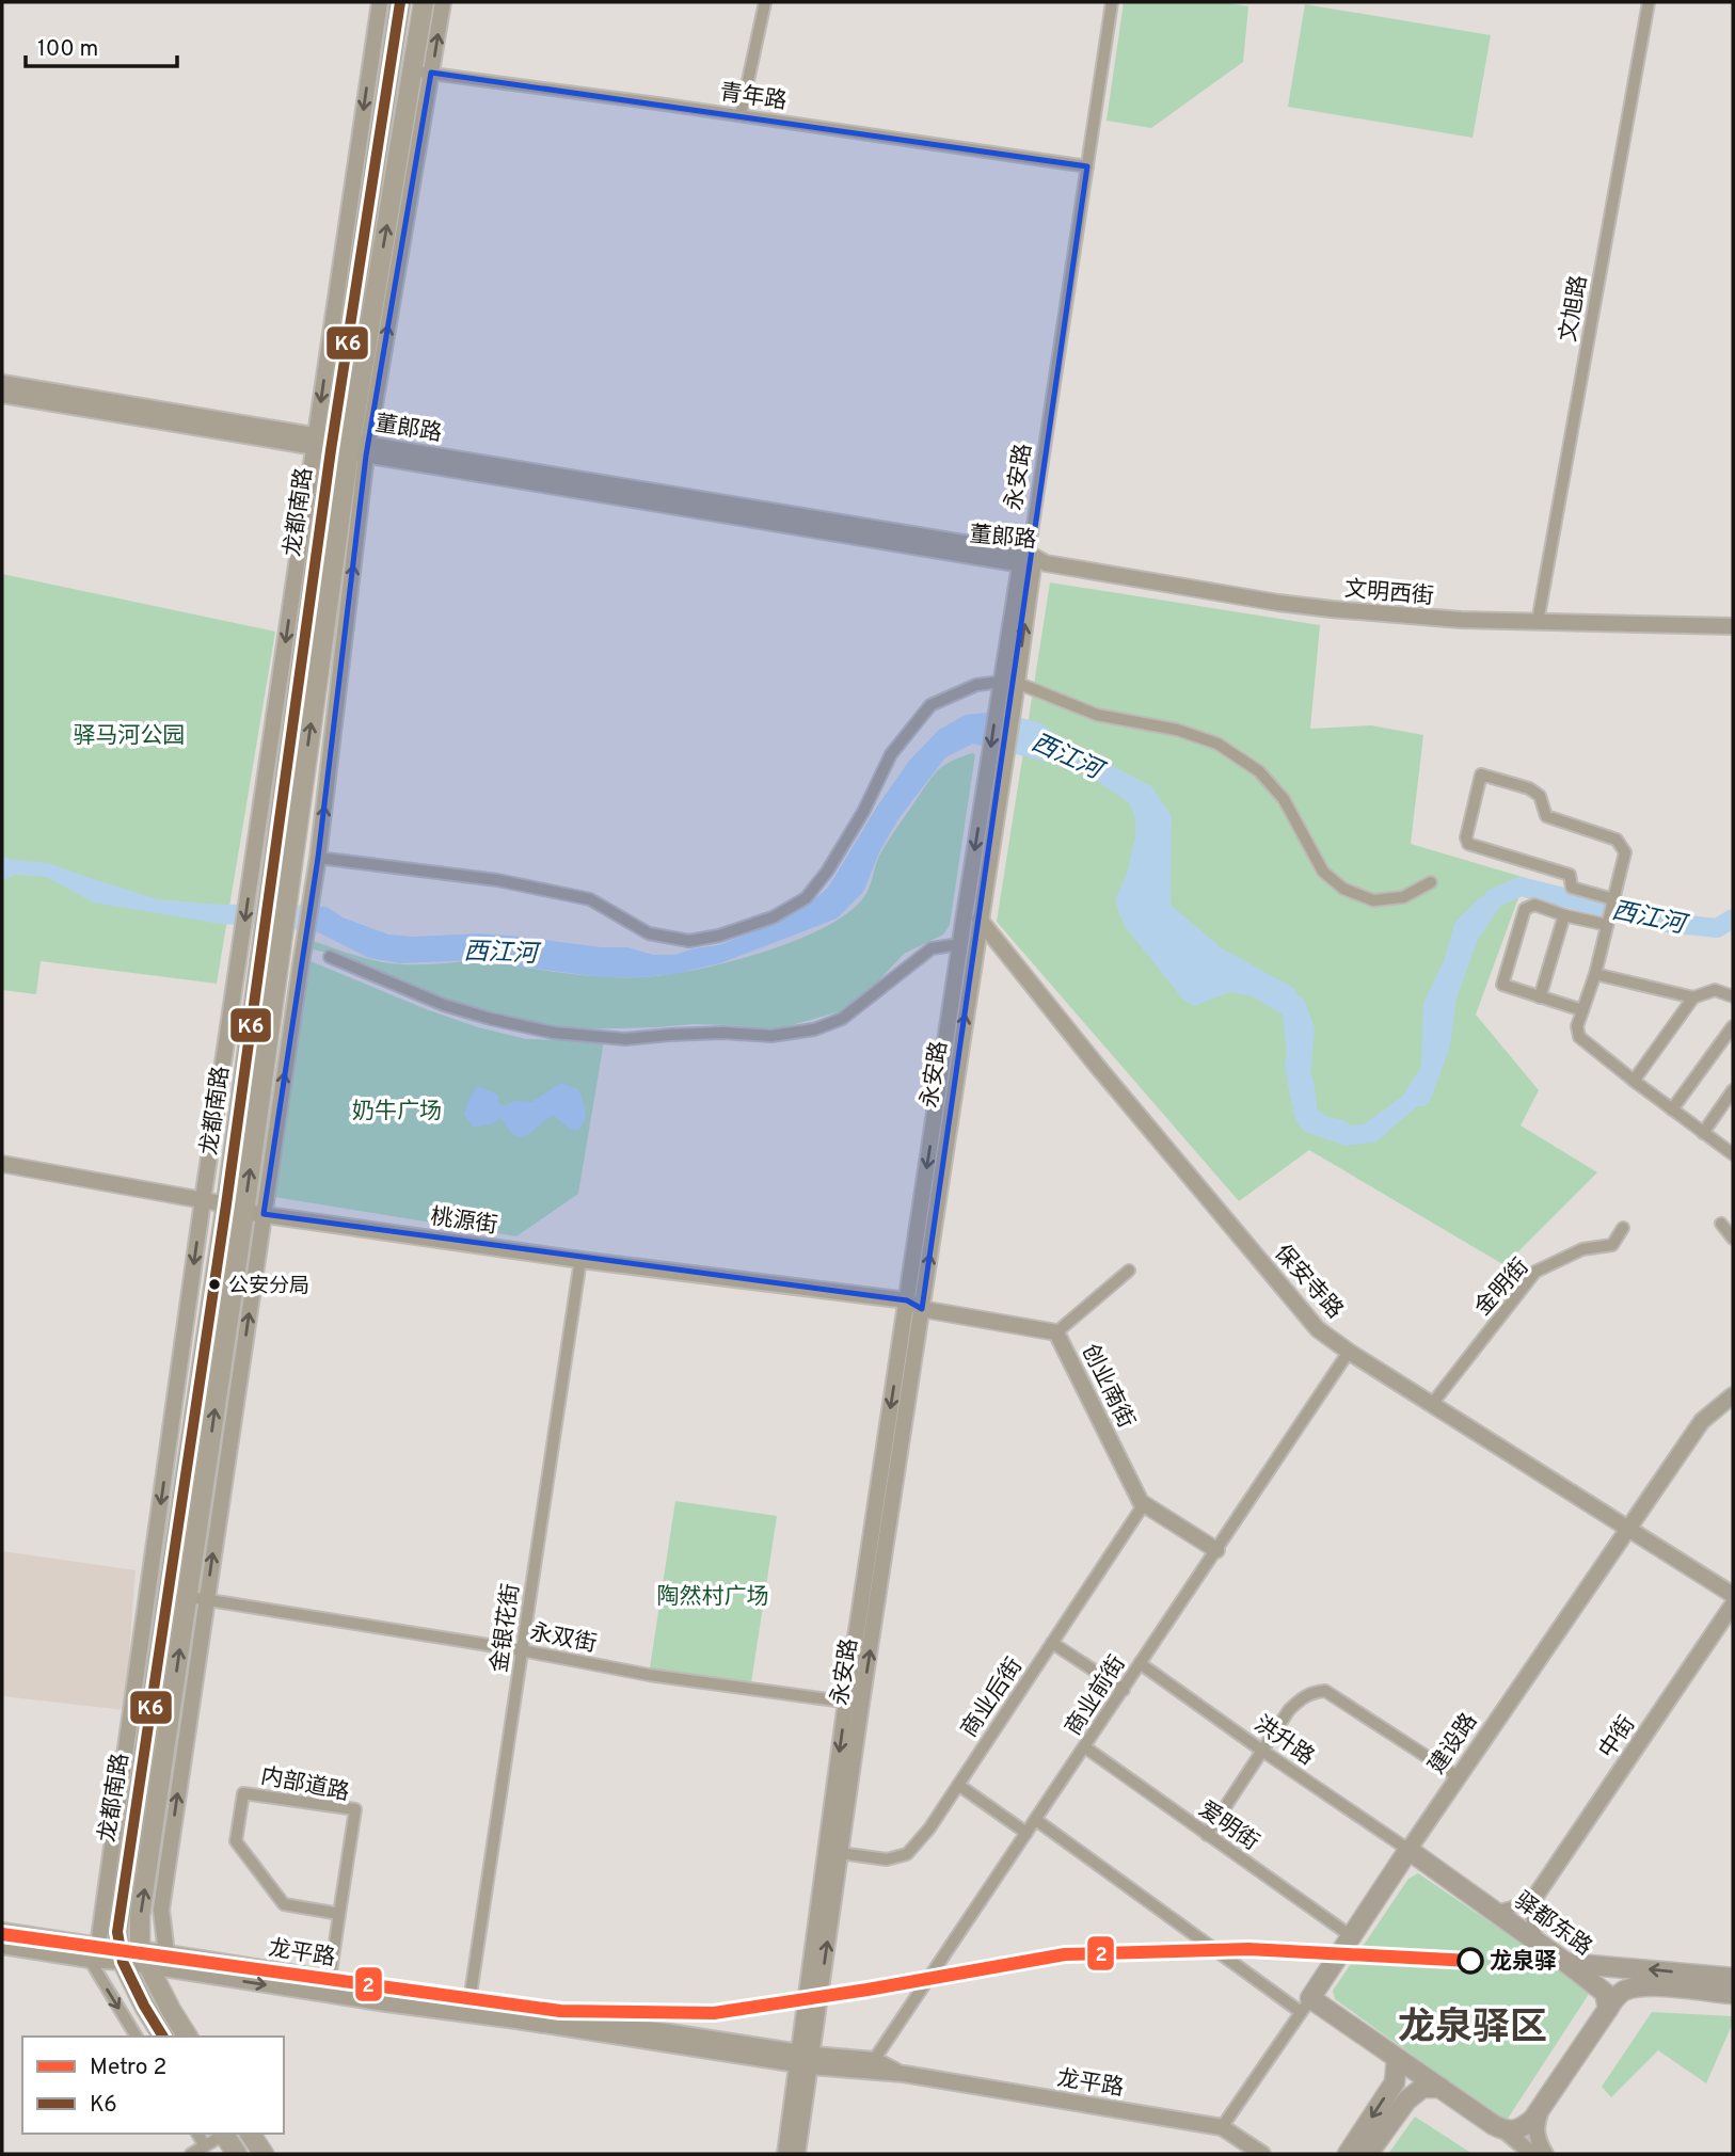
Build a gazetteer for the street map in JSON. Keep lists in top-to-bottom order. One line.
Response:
{"streets":{"highway":["建设路","驿都东路"],"main road":["龙都南路"],"street":["青年路","文旭路","董郞路","永安路","文明西街","桃源街","保安寺路","金明街","创业南街","金银花街","永双街","商业前街","商业后街","中街","洪升路","内部道路","爱明街","龙平路"]},"crossings":[["青年路","永安路"],["青年路","龙都南路"],["文旭路","文明西街"],["董郞路","永安路"],["董郞路","龙都南路"],["董郞路","文明西街"],["永安路","文明西街"],["永安路","桃源街"],["永安路","保安寺路"],["永安路","创业南街"],["永安路","永双街"],["永安路","商业后街"],["永安路","龙平路"],["龙都南路","桃源街"],["龙都南路","永双街"],["龙都南路","龙平路"],["桃源街","创业南街"],["桃源街","金银花街"],["保安寺路","金明街"],["保安寺路","商业前街"],["保安寺路","建设路"],["创业南街","商业前街"],["创业南街","商业后街"],["金银花街","永双街"],["金银花街","龙平路"],["商业前街","洪升路"],["商业前街","爱明街"],["商业前街","龙平路"],["洪升路","建设路"],["洪升路","驿都东路"],["建设路","爱明街"],["建设路","驿都东路"],["建设路","龙平路"],["内部道路","龙平路"]],"districts":["龙泉驿区"],"water":["西江河"],"parks":["驿马河公园","奶牛广场","陶然村广场"],"places":["公安分局","龙泉驿"],"lines":["transit line K6","metro line 2"],"legend":["Metro 2","K6"],"scale_bar":"100 m"}
